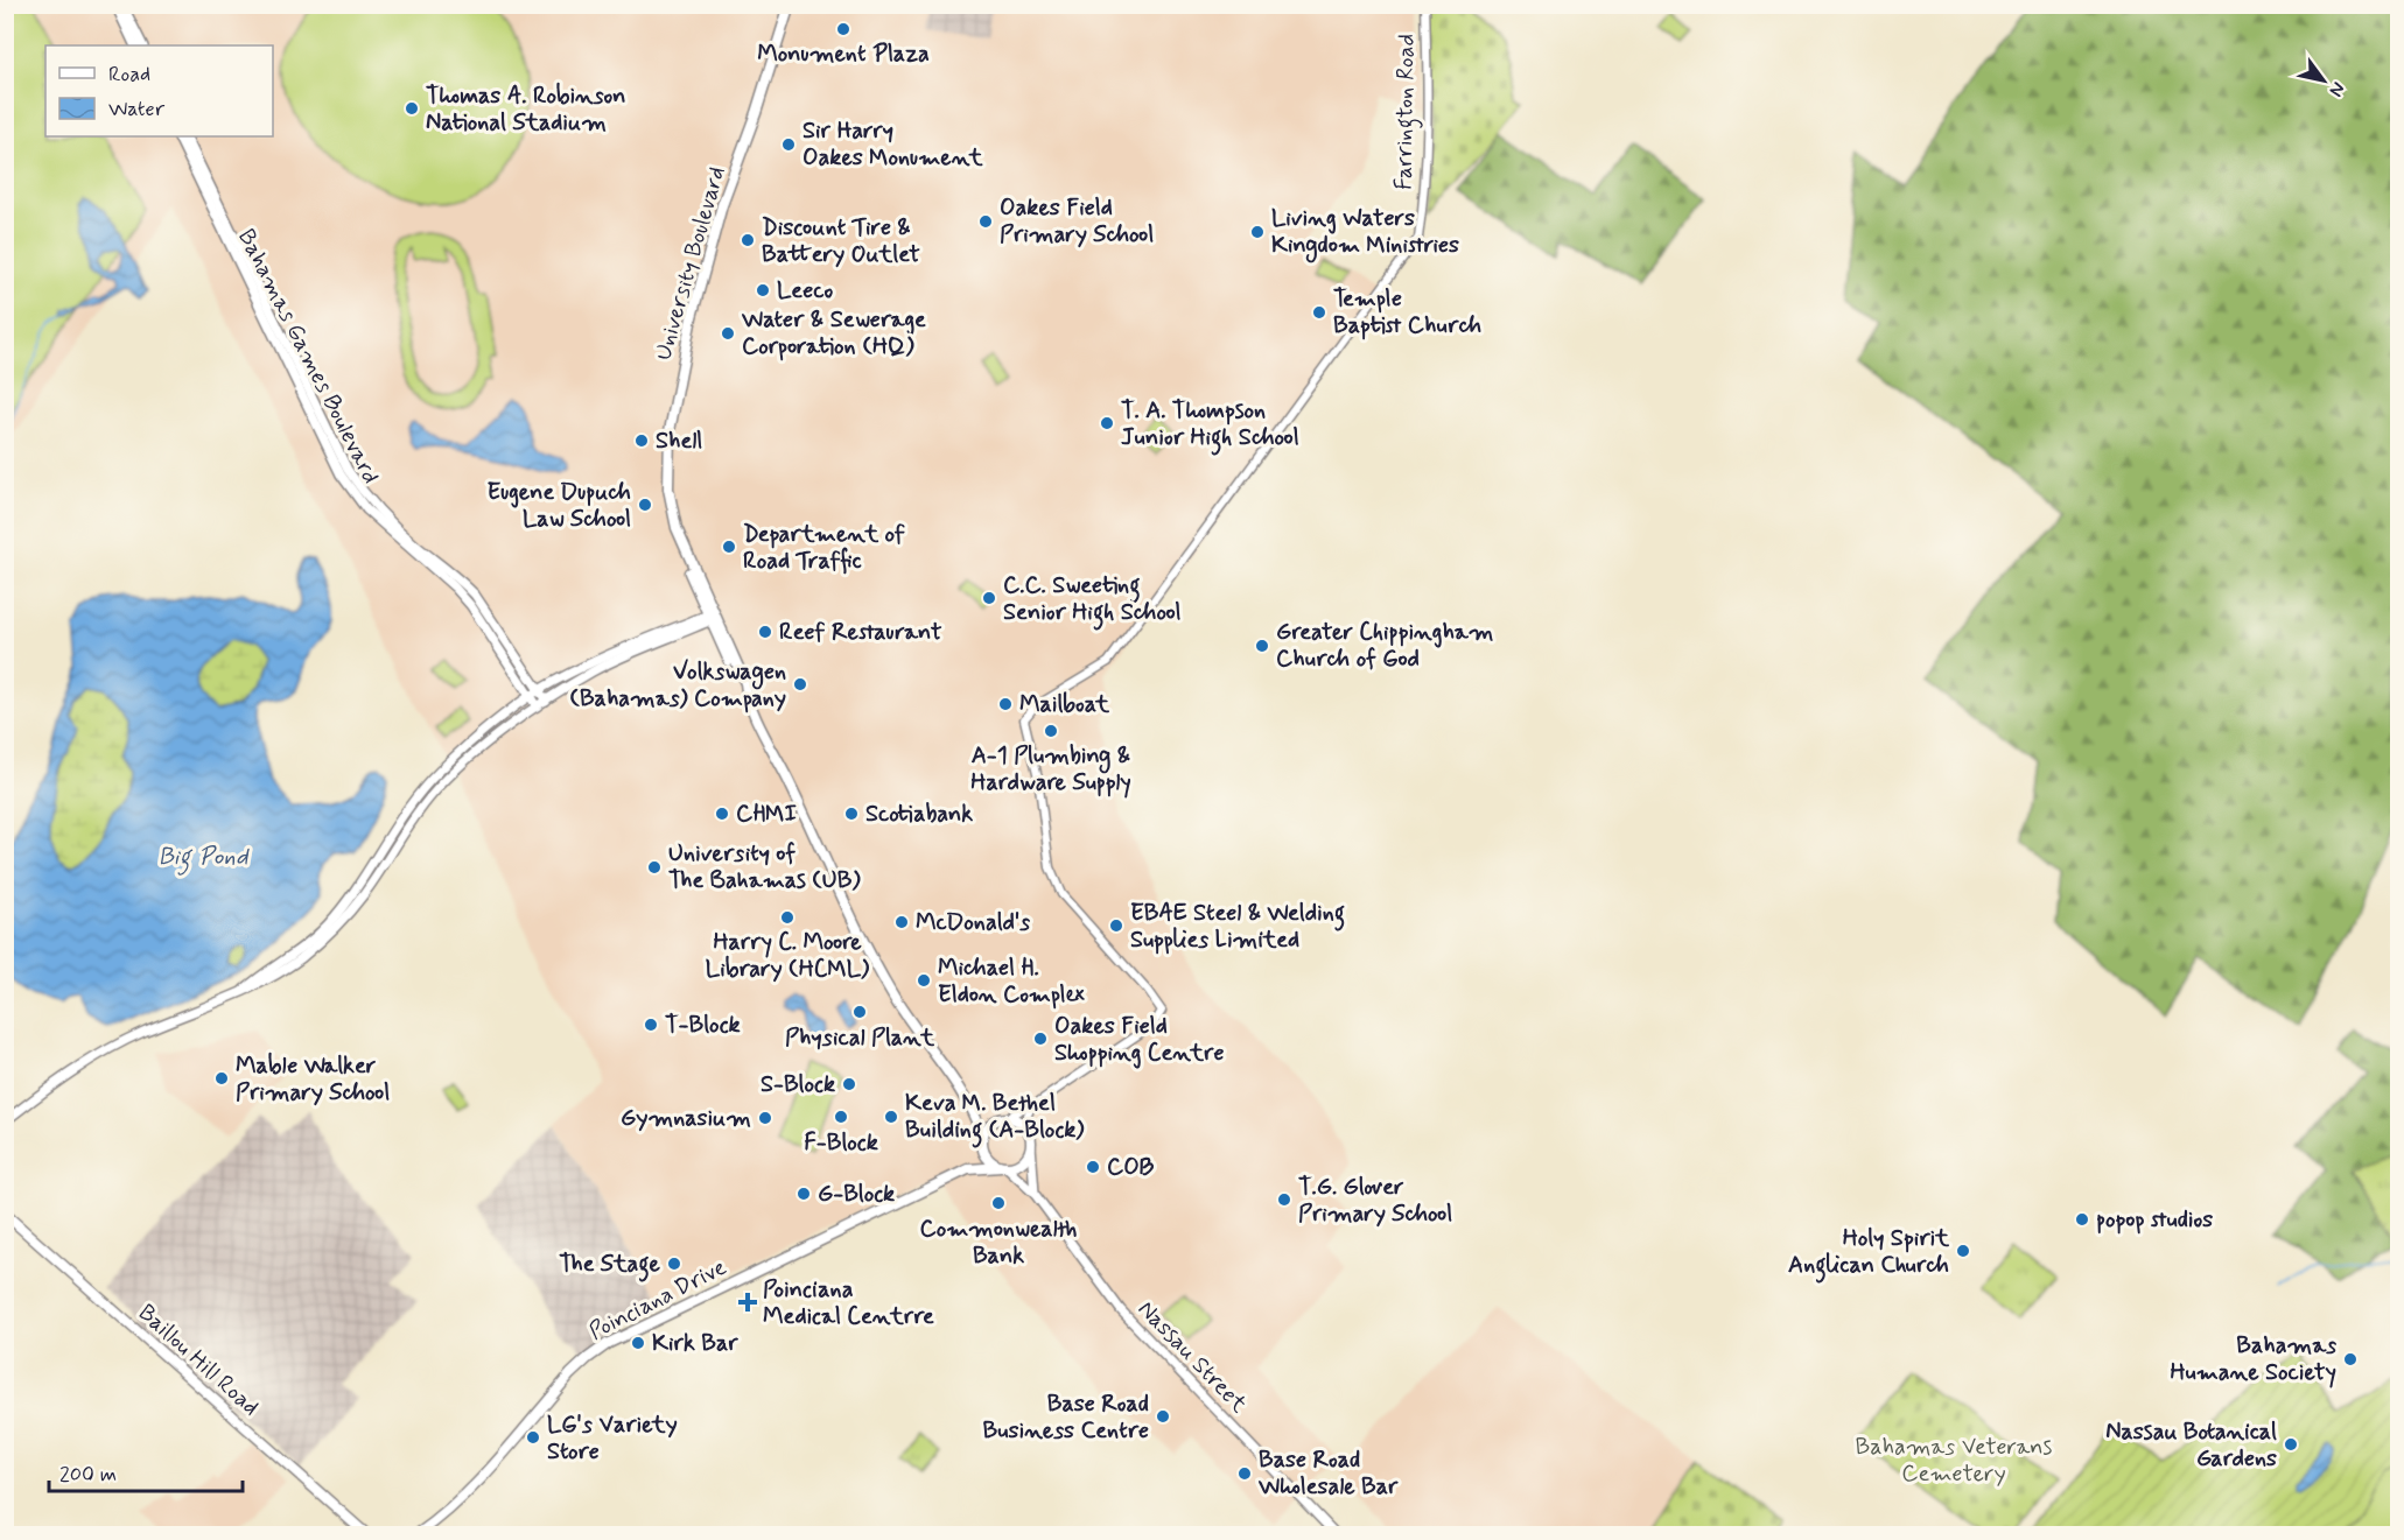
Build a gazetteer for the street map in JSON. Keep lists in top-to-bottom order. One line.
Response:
{"streets":{"main road":["University Boulevard","Bahamas Games Boulevard","Poinciana Drive","Nassau Street","Baillou Hill Road"],"street":["Farrington Road"]},"crossings":[["University Boulevard","Nassau Street"]],"water":["Big Pond"],"parks":["Bahamas Veterans Cemetery"],"places":{"other":["Monument Plaza","Thomas A. Robinson National Stadium","Sir Harry Oakes Monument","Oakes Field Primary School","Living Waters Kingdom Ministries","Discount Tire & Battery Outlet","Leeco","Temple Baptist Church","Water & Sewerage Corporation (HQ)","T. A. Thompson Junior High School","Shell","Eugene Dupuch Law School","Department of Road Traffic","C.C. Sweeting Senior High School","Reef Restaurant","Greater Chippingham Church of God","Volkswagen (Bahamas) Company","Mailboat","A-1 Plumbing & Hardware Supply","CHMI","Scotiabank","University of The Bahamas (UB)","Harry C. Moore Library (HCML)","McDonald's","EBAE Steel & Welding Supplies Limited","Michael H. Eldon Complex","Physical Plant","T-Block","Oakes Field Shopping Centre","Mable Walker Primary School","S-Block","F-Block","Keva M. Bethel Building (A-Block)","Gymnasium","COB","G-Block","T.G. Glover Primary School","Commonwealth Bank","popop studios","Holy Spirit Anglican Church","The Stage","Kirk Bar","Bahamas Humane Society","Base Road Business Centre","LG's Variety Store","Nassau Botanical Gardens","Base Road Wholesale Bar"],"health":["Poinciana Medical Centrre"]},"legend":["Road","Water"],"scale_bar":"200 m","north":"bottom right"}
